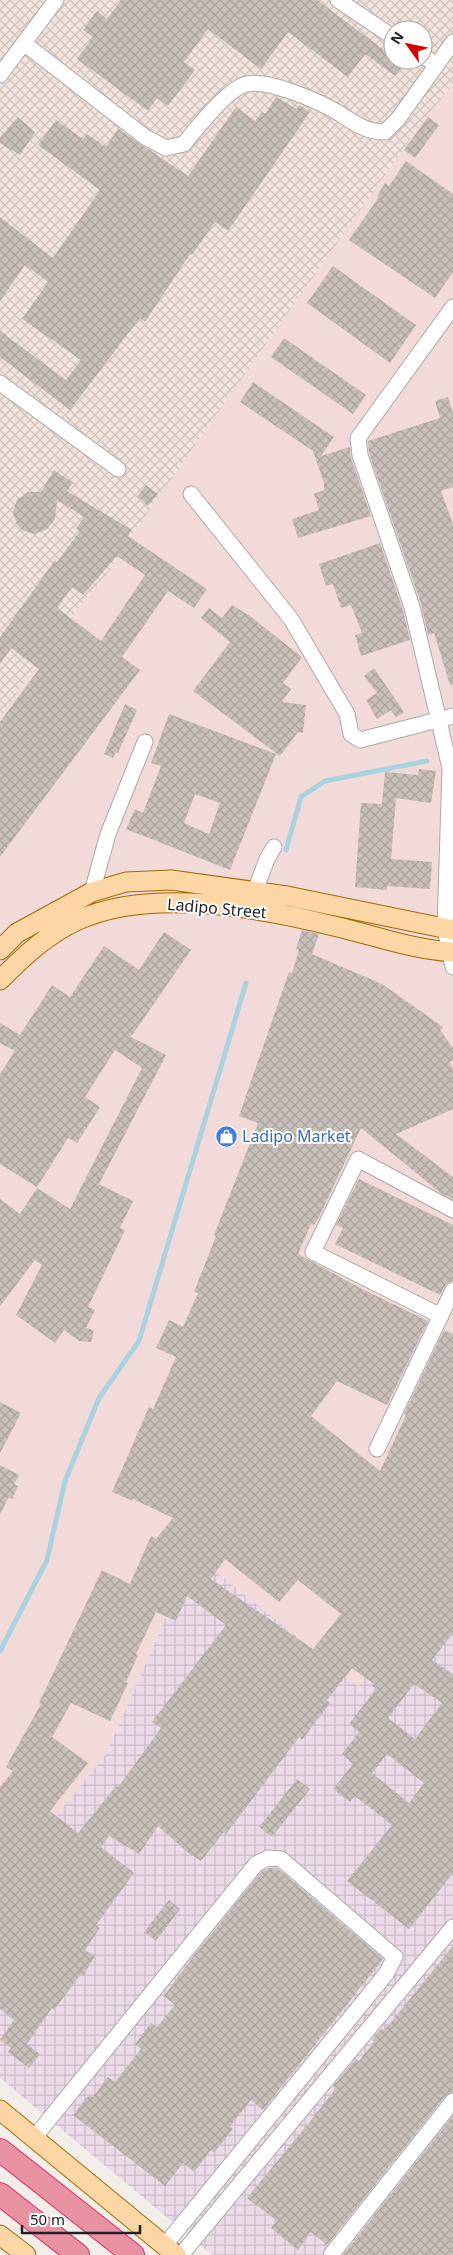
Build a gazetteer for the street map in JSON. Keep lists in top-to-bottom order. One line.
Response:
{"streets":{"main road":["Ladipo Street"]},"places":{"shop":["Ladipo Market"]},"scale_bar":"50 m","north":"top left"}
